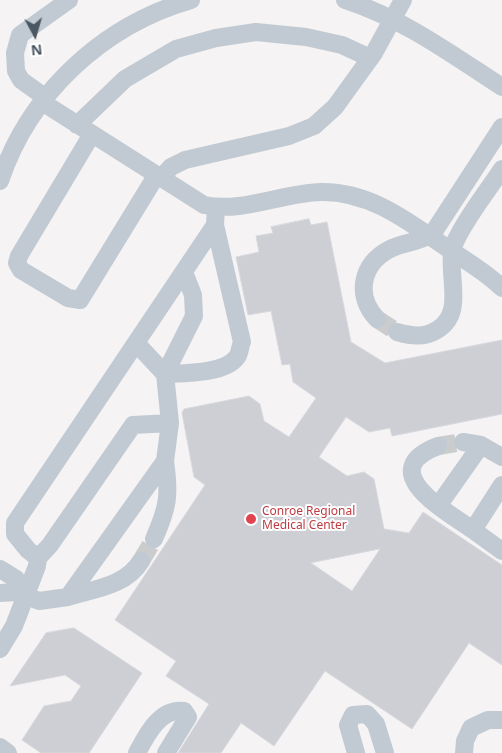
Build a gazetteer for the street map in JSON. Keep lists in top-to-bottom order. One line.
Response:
{"places":["Conroe Regional Medical Center"],"north":"bottom"}
